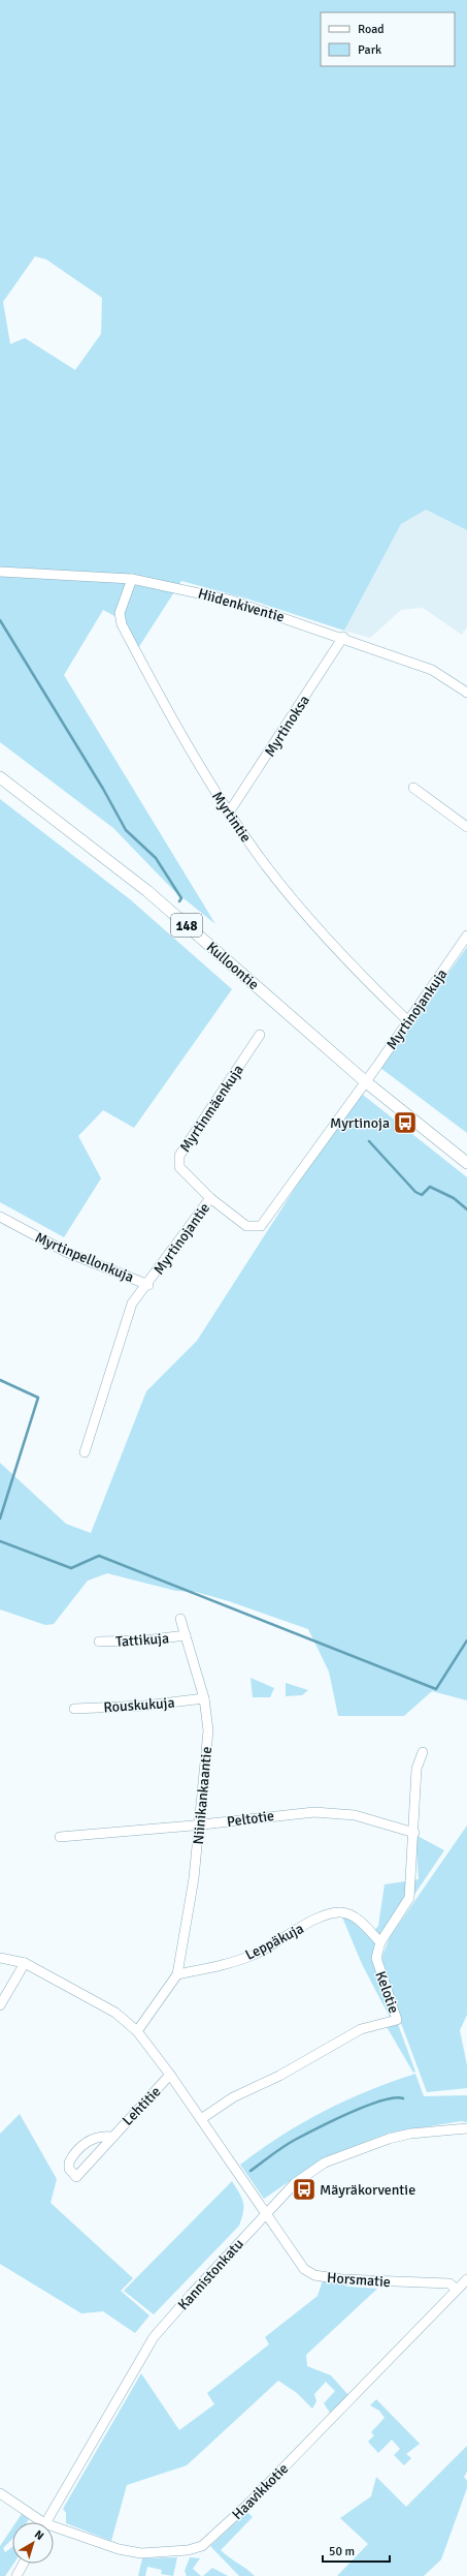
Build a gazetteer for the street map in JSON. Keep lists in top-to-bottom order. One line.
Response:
{"streets":{"main road":["148","Kulloontie"],"street":["Hiidenkiventie","Myrtinoksa","Myrtintie","Myrtinojankuja","Myrtinmäenkuja","Myrtinojantie","Myrtinpellonkuja","Tattikuja","Rouskukuja","Niinikankaantie","Peltotie","Leppäkuja","Kelotie","Lehtitie","Kannistonkatu","Horsmatie","Haavikkotie"]},"crossings":[["Hiidenkiventie","Myrtinoksa"],["Hiidenkiventie","Myrtintie"],["Myrtinoksa","Myrtintie"],["Myrtintie","Myrtinojankuja"],["148","Kulloontie"],["148","Myrtinojankuja"],["148","Myrtinojantie"],["Kulloontie","Myrtinojankuja"],["Kulloontie","Myrtinojantie"],["Myrtinojankuja","Myrtinojantie"],["Myrtinmäenkuja","Myrtinojantie"],["Myrtinojantie","Myrtinpellonkuja"],["Tattikuja","Niinikankaantie"],["Rouskukuja","Niinikankaantie"],["Niinikankaantie","Peltotie"],["Niinikankaantie","Leppäkuja"],["Peltotie","Kelotie"],["Leppäkuja","Kelotie"],["Kannistonkatu","Horsmatie"],["Horsmatie","Haavikkotie"]],"places":{"bus stop":["Myrtinoja","Mäyräkorventie"]},"legend":["Road","Park"],"scale_bar":"50 m","north":"top right"}
